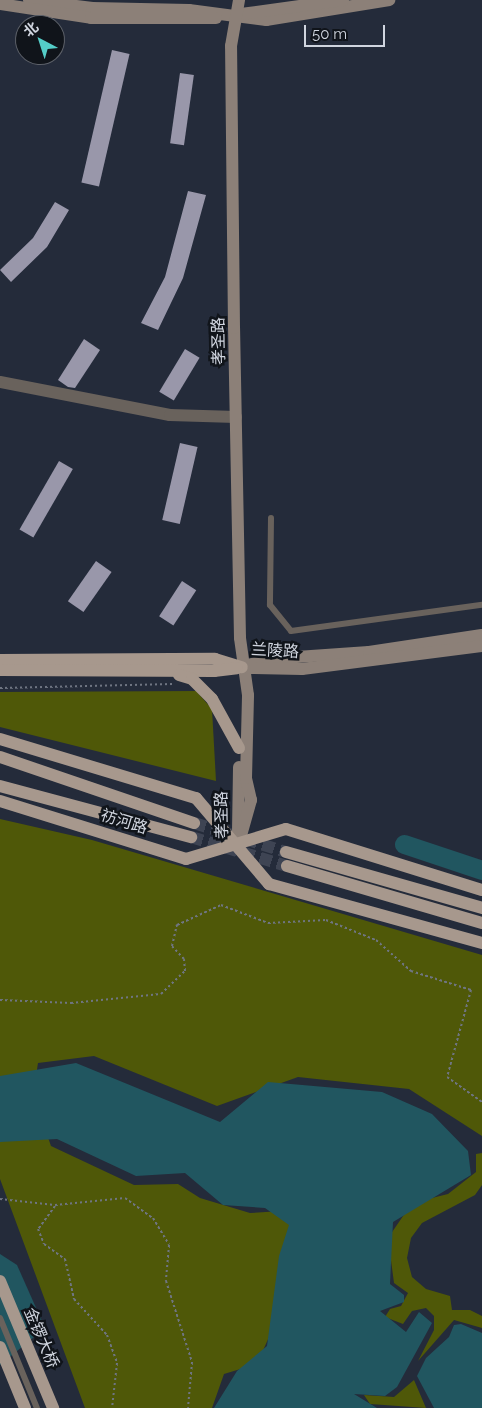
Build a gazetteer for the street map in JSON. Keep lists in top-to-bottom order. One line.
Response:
{"streets":{"main road":["孝圣路","兰陵路","祊河路","金锣大桥"]},"crossings":[["孝圣路","兰陵路"],["孝圣路","祊河路"]],"scale_bar":"50 m","north":"top left"}
